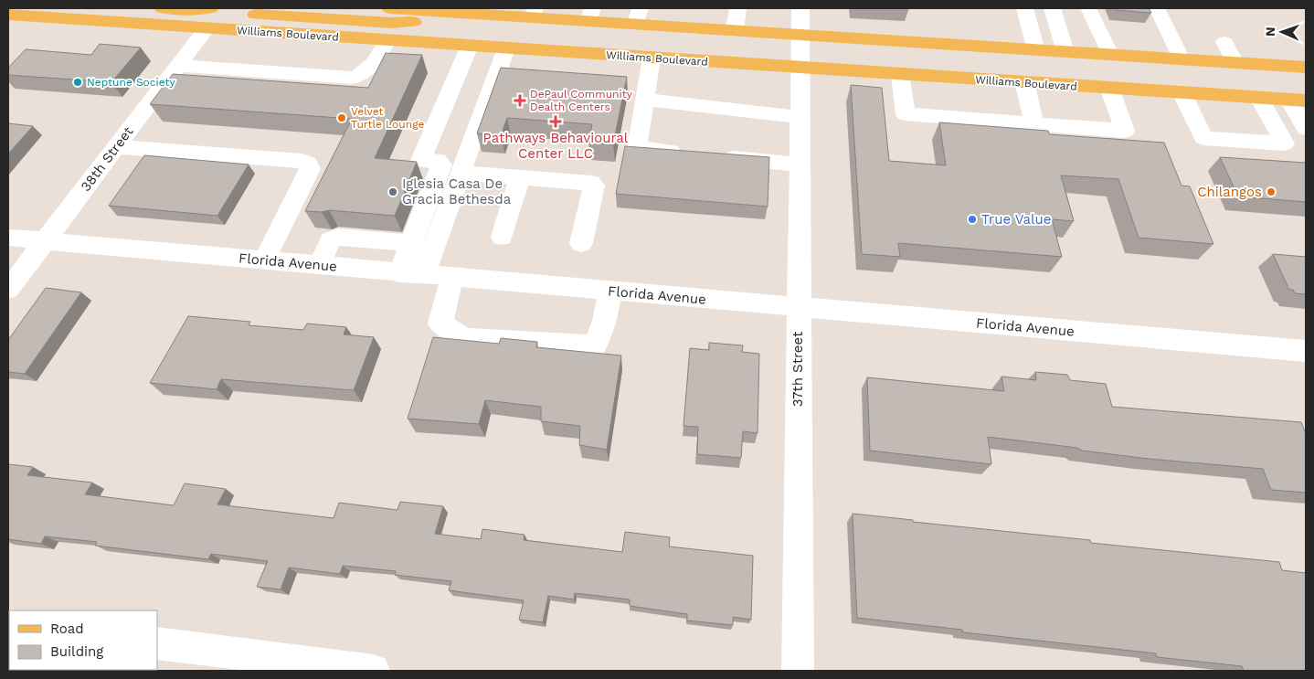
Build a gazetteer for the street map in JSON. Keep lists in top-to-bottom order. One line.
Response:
{"streets":{"main road":["Williams Boulevard"],"street":["38th Street","Florida Avenue","37th Street"]},"crossings":[["Williams Boulevard","38th Street"],["Williams Boulevard","37th Street"],["38th Street","Florida Avenue"],["Florida Avenue","37th Street"]],"places":{"other":["Neptune Society","Velvet Turtle Lounge","Iglesia Casa De Gracia Bethesda","Chilangos","True Value"],"health":["DePaul Community Dealth Centers","Pathways Behavioural Center LLC"]},"legend":["Road","Building"],"north":"left"}
